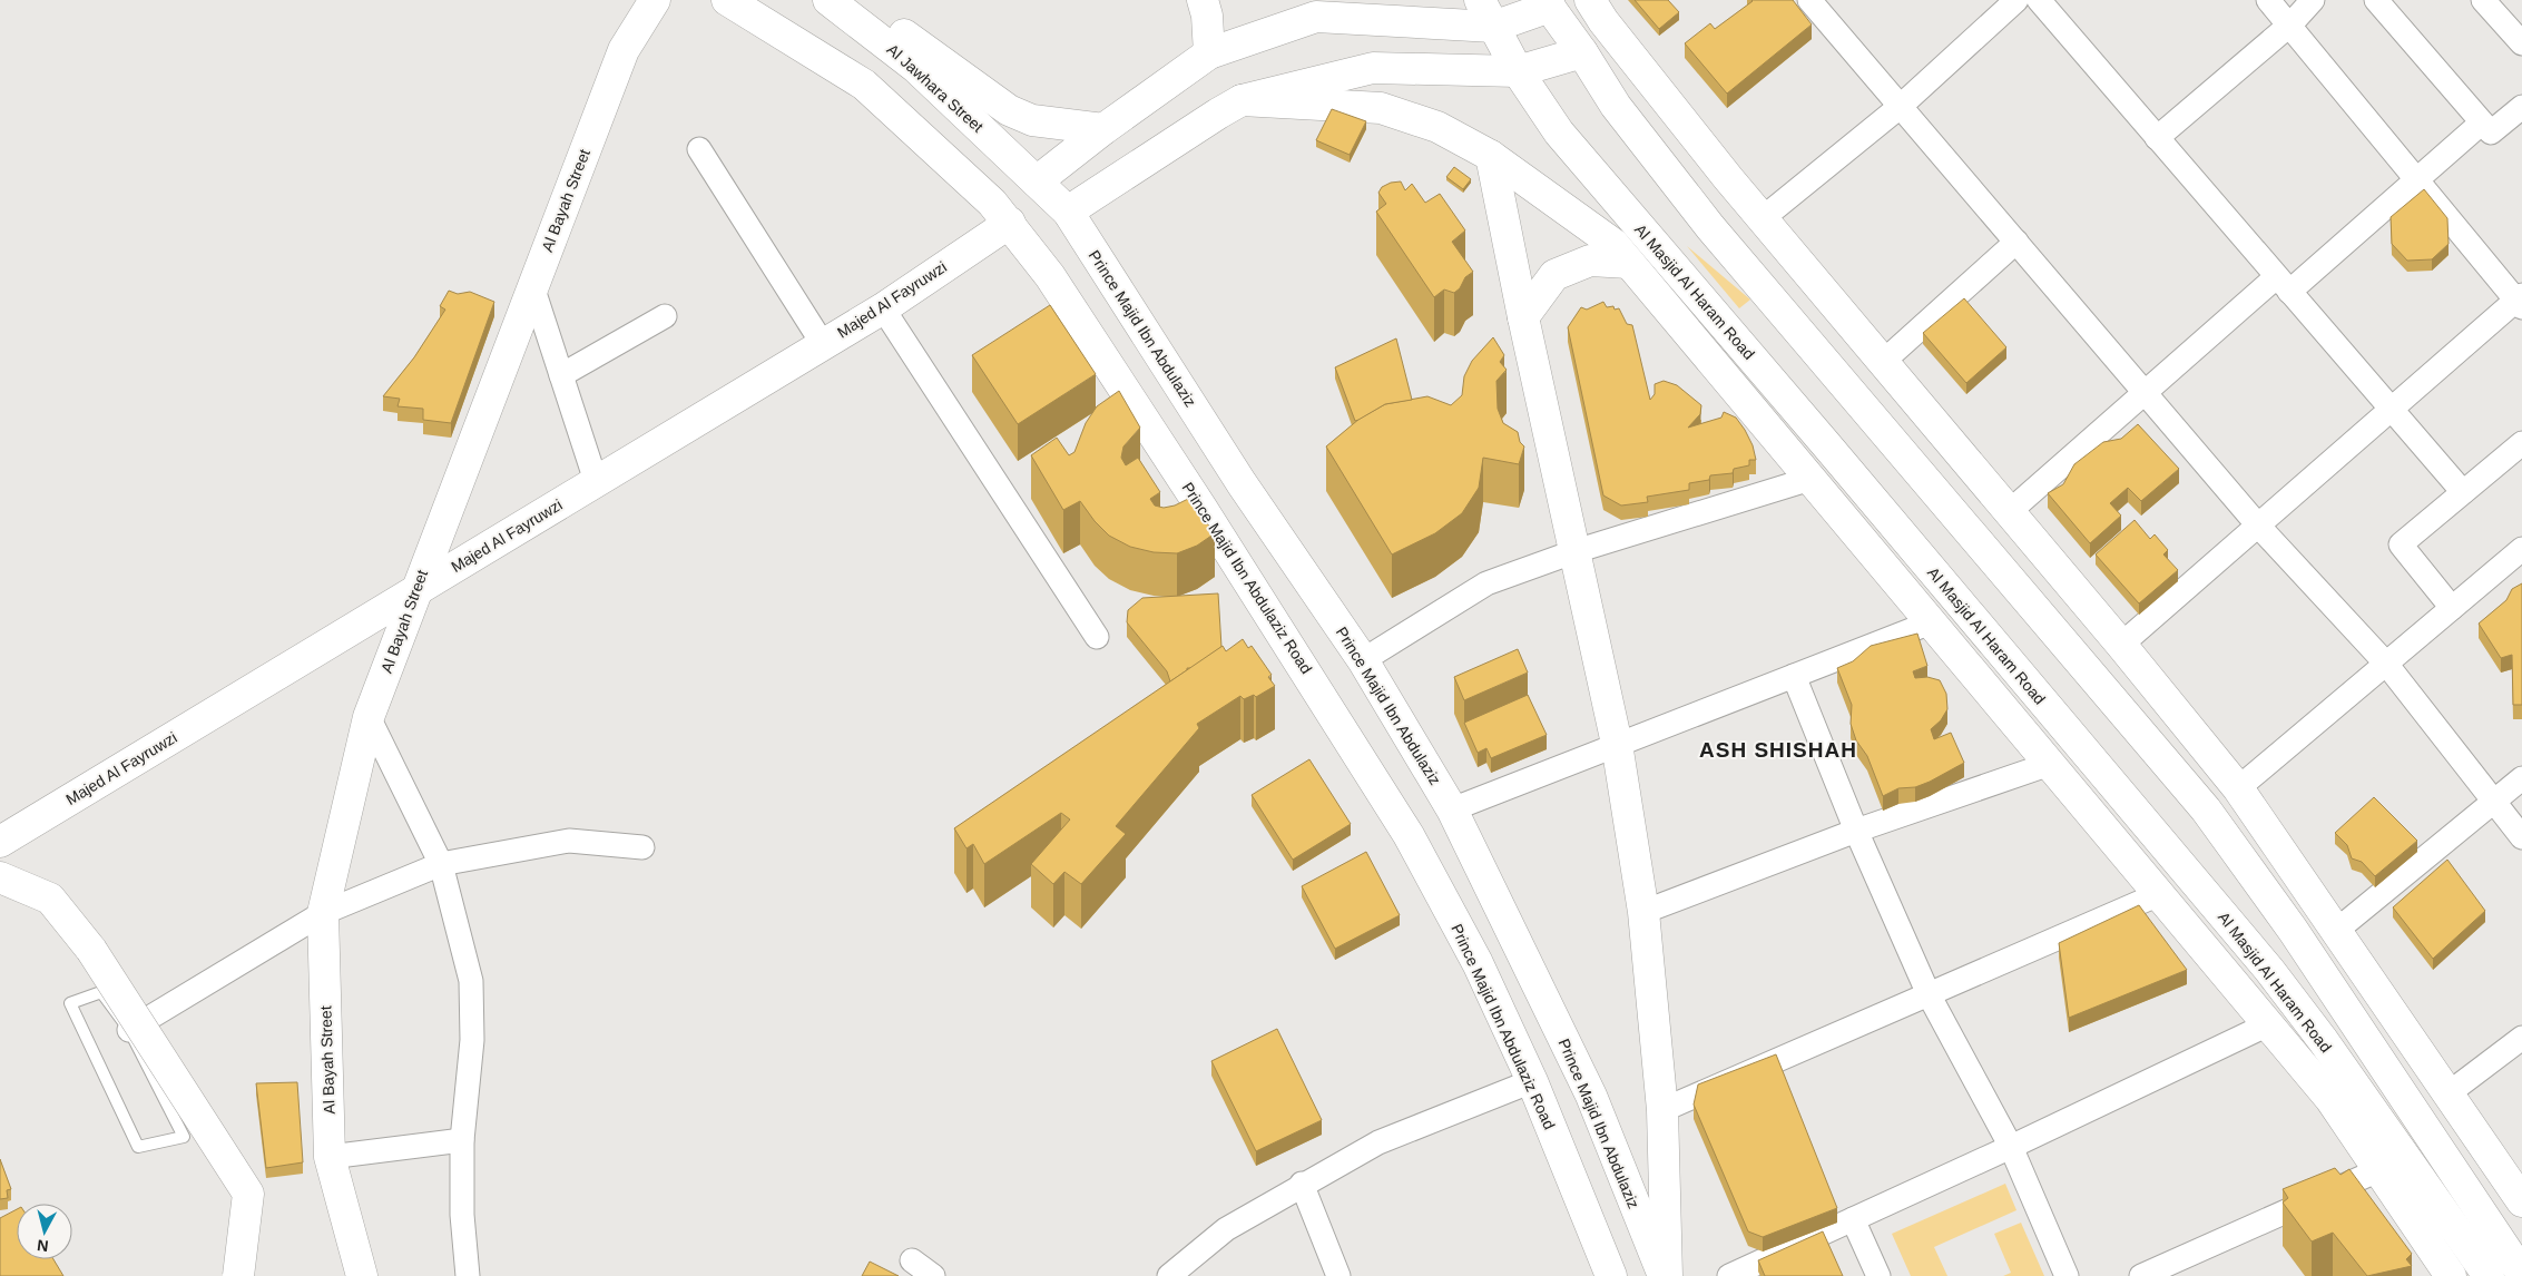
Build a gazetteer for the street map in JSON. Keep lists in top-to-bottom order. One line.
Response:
{"streets":{"main road":["Al Jawhara Street","Al Bayah Street","Al Masjid Al Haram Road","Majed Al Fayruwzi","Prince Majid Ibn Abdulaziz","Prince Majid Ibn Abdulaziz Road"]},"crossings":[["Al Jawhara Street","Prince Majid Ibn Abdulaziz"],["Al Bayah Street","Majed Al Fayruwzi"],["Majed Al Fayruwzi","Prince Majid Ibn Abdulaziz Road"]],"districts":["ASH SHISHAH"],"north":"bottom"}
